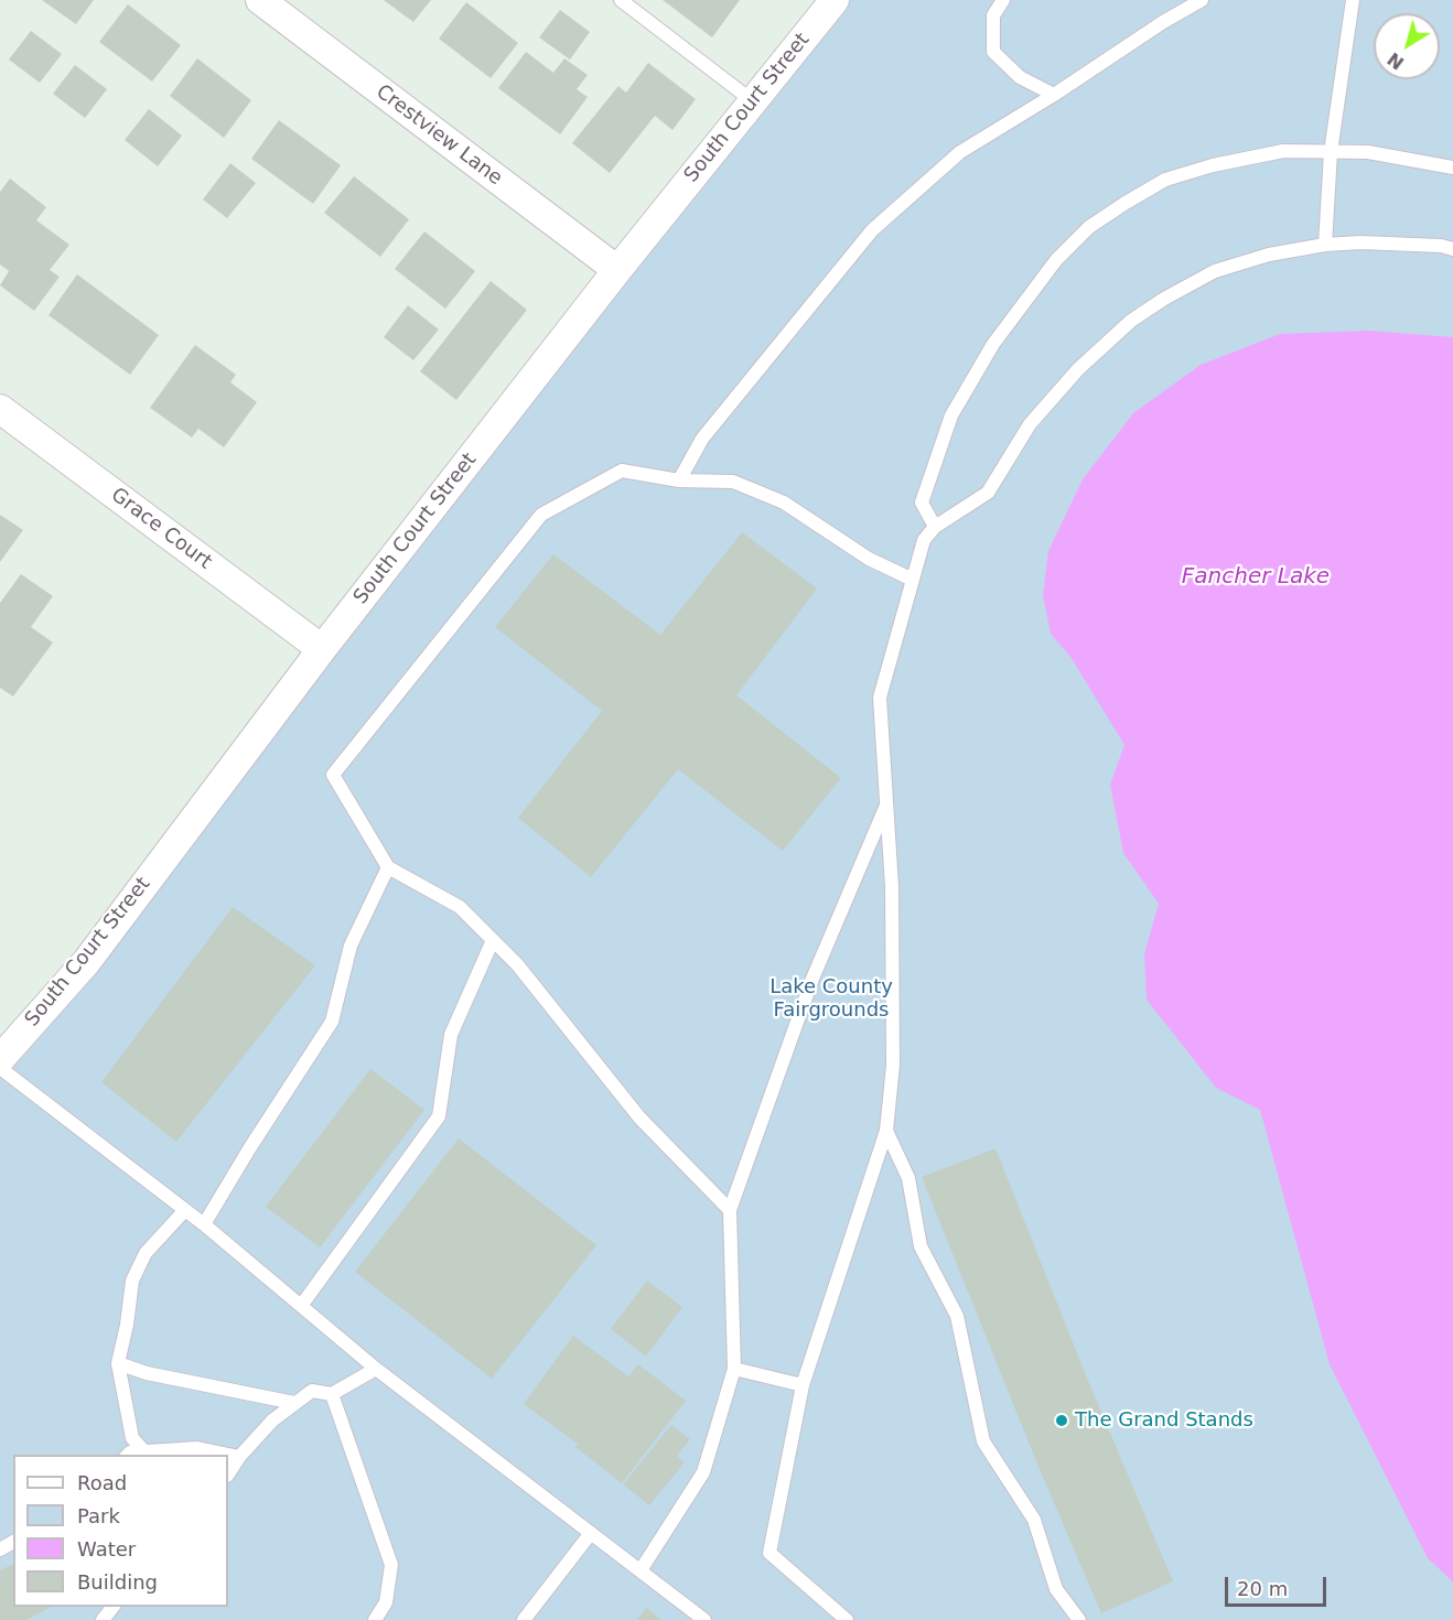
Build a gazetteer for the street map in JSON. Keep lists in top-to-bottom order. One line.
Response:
{"streets":{"street":["South Court Street","Crestview Lane","Grace Court"]},"crossings":[["South Court Street","Crestview Lane"],["South Court Street","Grace Court"]],"water":["Fancher Lake"],"parks":["Lake County Fairgrounds"],"places":["The Grand Stands"],"legend":["Road","Park","Water","Building"],"scale_bar":"20 m","north":"bottom left"}
